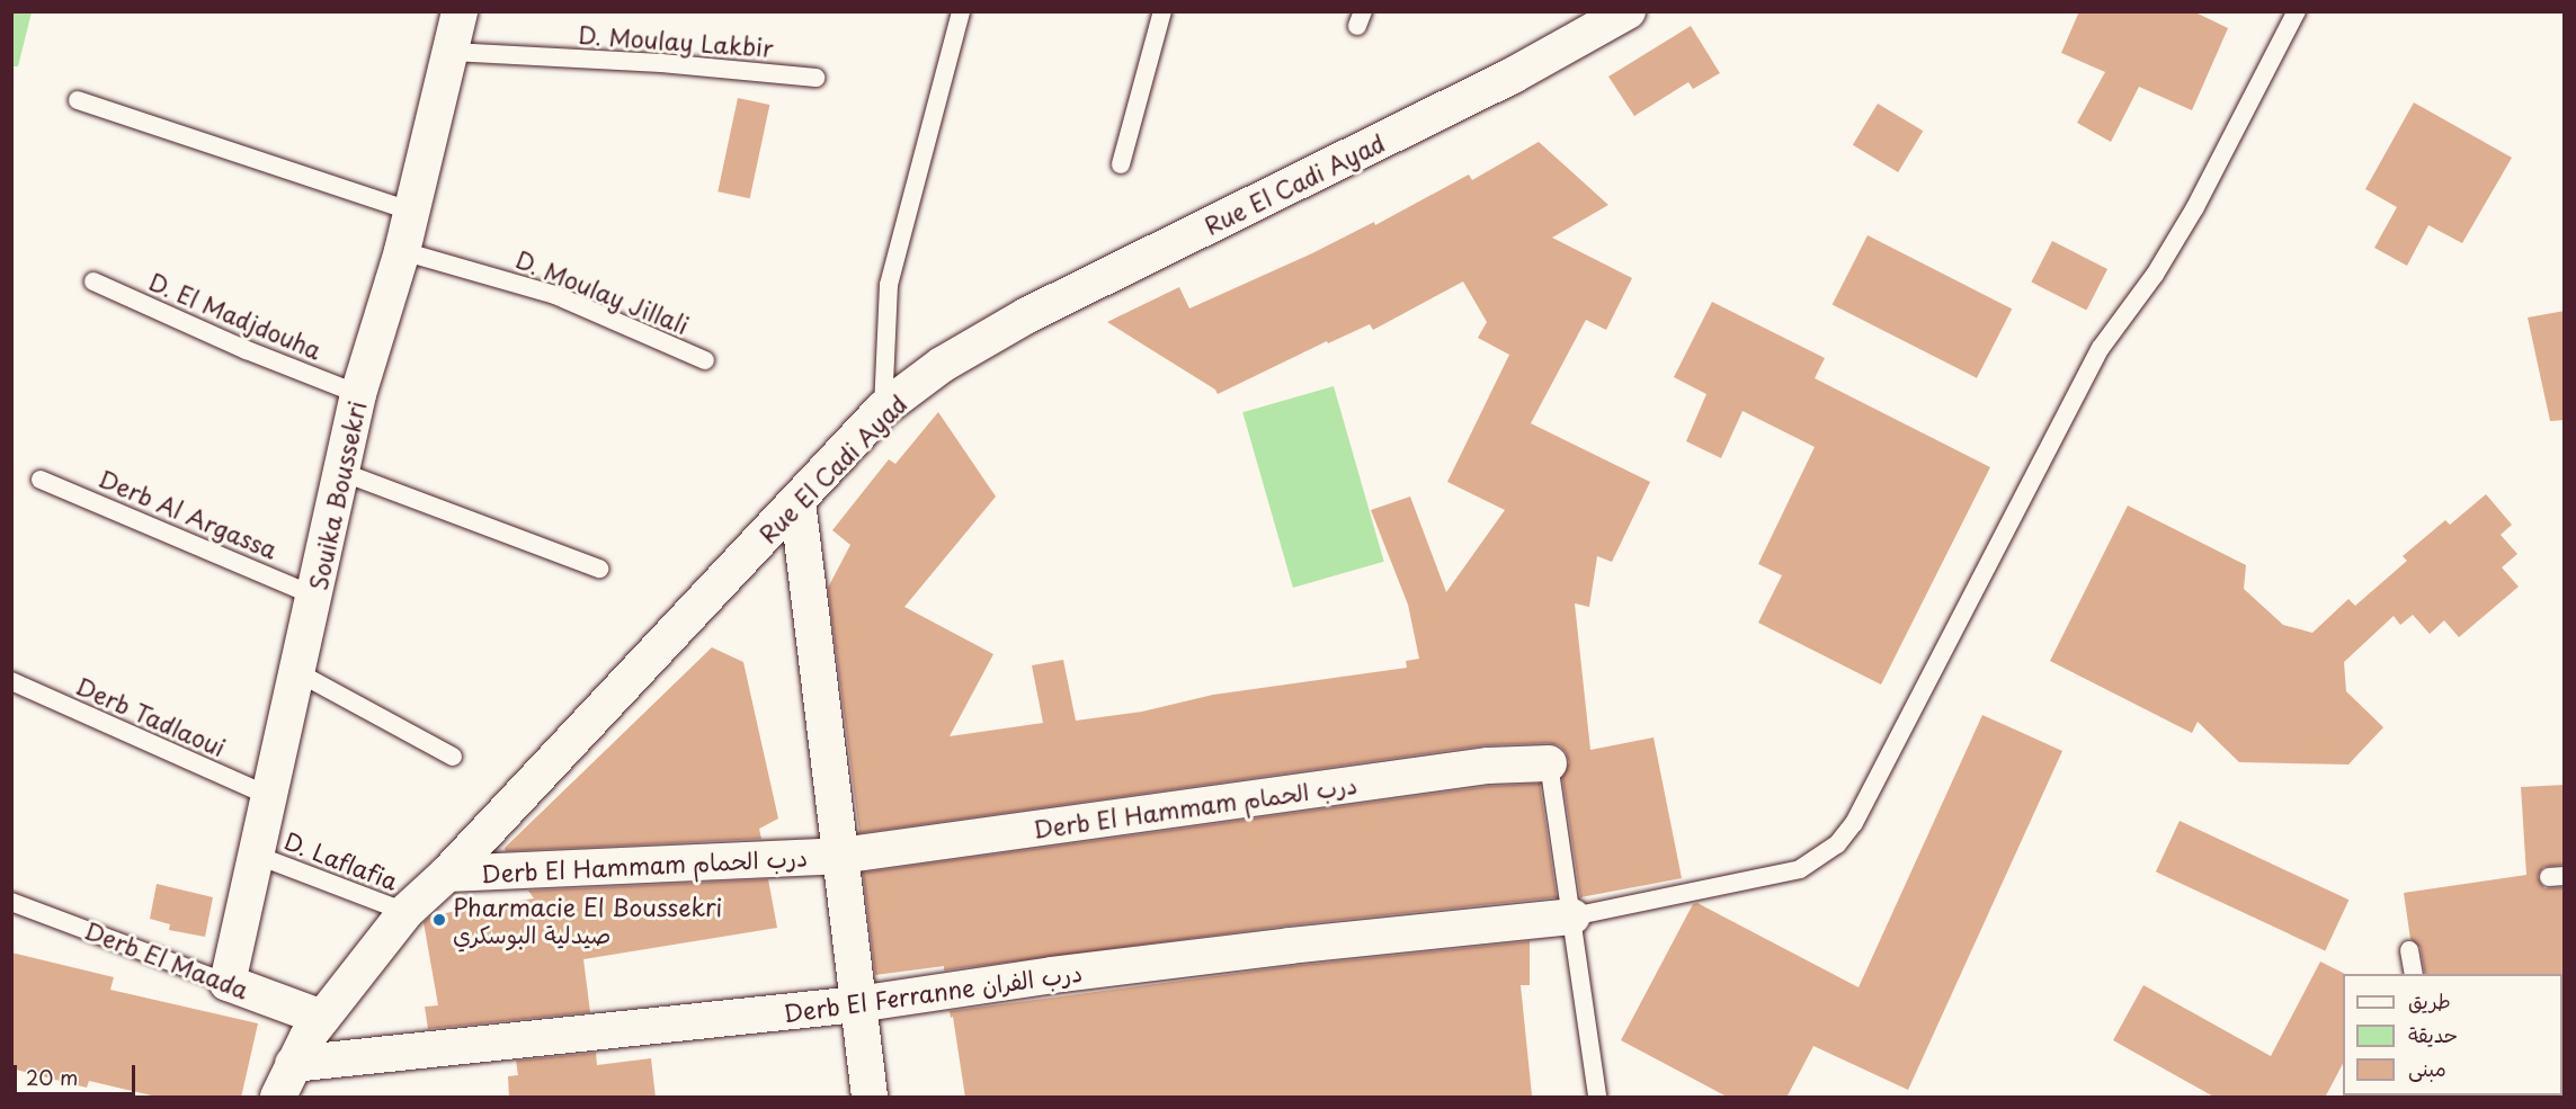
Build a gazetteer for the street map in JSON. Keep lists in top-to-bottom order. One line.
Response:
{"streets":{"street":["Rue El Cadi Ayad","Souika Boussekri","Derb El Hammam درب الحمام","Derb El Maada","Derb El Ferranne درب الفران"],"lane":["D. Moulay Lakbir","D. Moulay Jillali","D. El Madjdouha","Derb Al Argassa","Derb Tadlaoui","D. Laflafia"]},"crossings":[["D. Moulay Lakbir","Souika Boussekri"],["Rue El Cadi Ayad","Derb El Hammam درب الحمام"],["Rue El Cadi Ayad","D. Laflafia"],["Rue El Cadi Ayad","Derb El Maada"],["Rue El Cadi Ayad","Derb El Ferranne درب الفران"],["D. Moulay Jillali","Souika Boussekri"],["D. El Madjdouha","Souika Boussekri"],["Souika Boussekri","Derb Al Argassa"],["Souika Boussekri","Derb Tadlaoui"],["Souika Boussekri","D. Laflafia"],["Souika Boussekri","Derb El Maada"],["Derb El Hammam درب الحمام","Derb El Ferranne درب الفران"]],"places":["Pharmacie El Boussekri صيدلية البوسكري"],"legend":["طريق","حديقة","مبنى"],"scale_bar":"20 m"}
